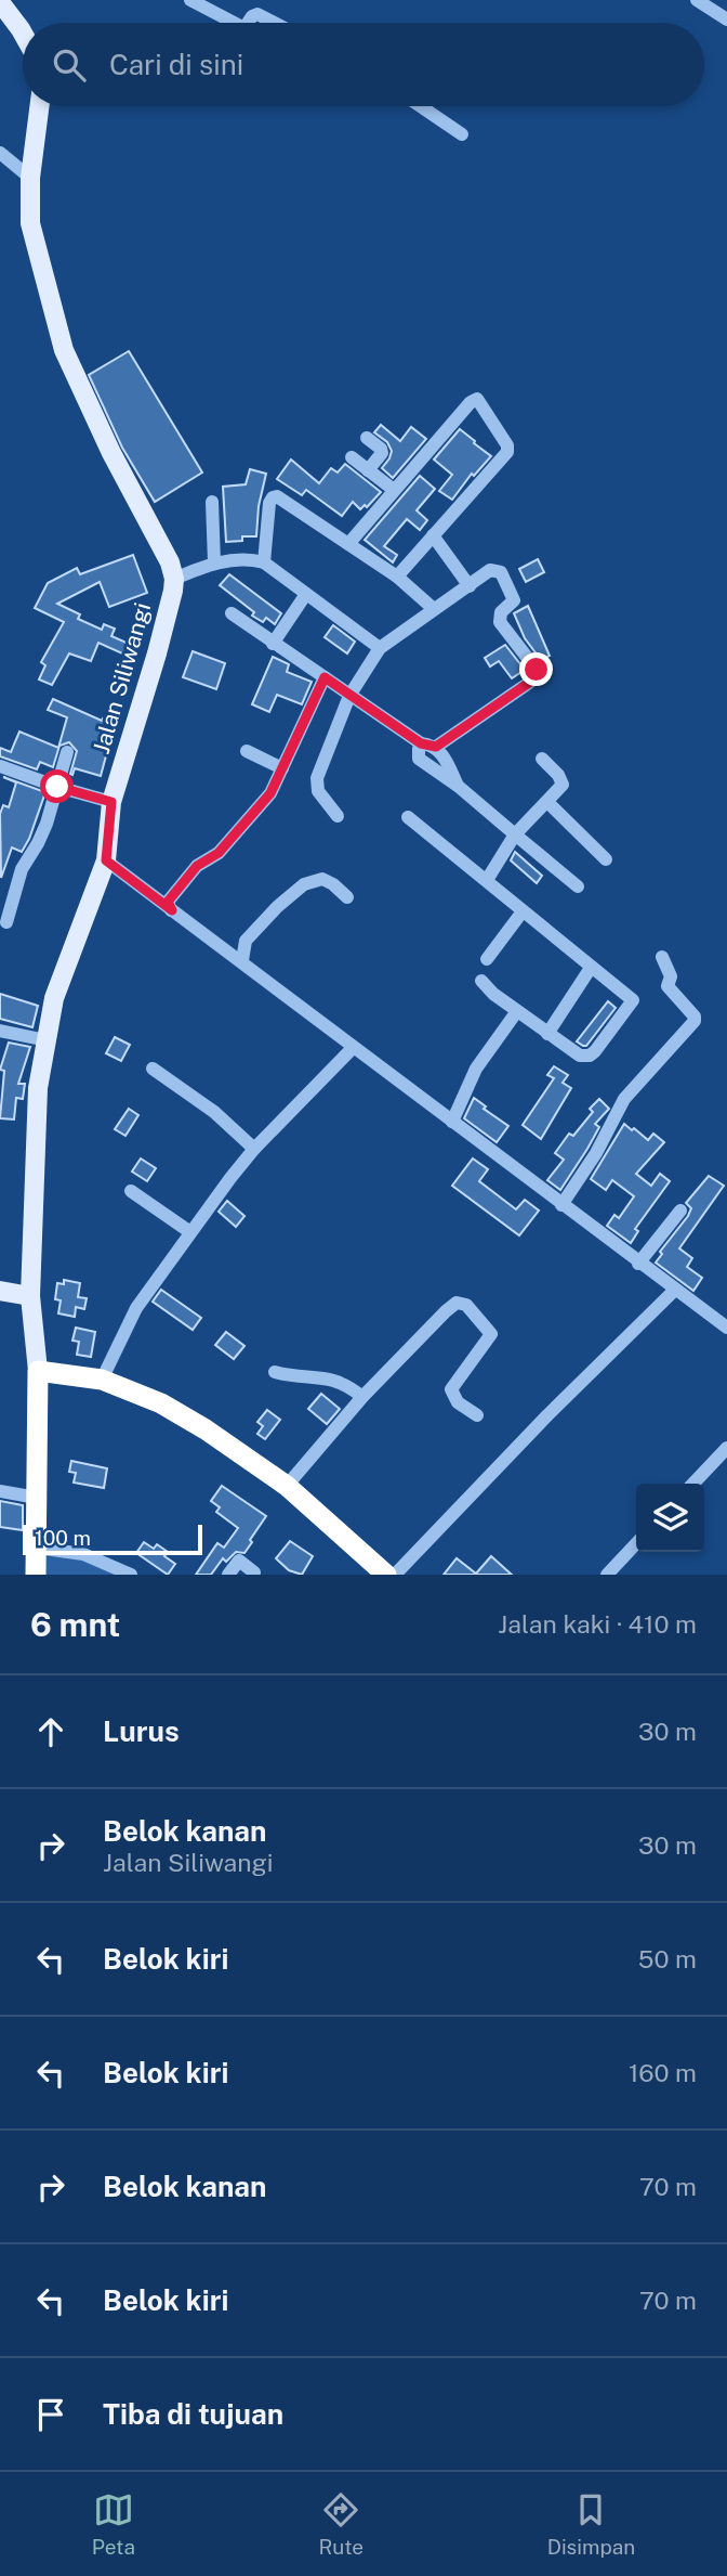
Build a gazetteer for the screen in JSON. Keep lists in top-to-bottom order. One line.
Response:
{"streets":{"main road":["Jalan Siliwangi"]},"scale_bar":"100 m","page":{"search":"Cari di sini","scale":"100 m","heading":["6 mnt","Jalan kaki · 410 m"],"list":[["Lurus","30 m"],["Belok kanan","Jalan Siliwangi","30 m"],["Belok kiri","50 m"],["Belok kiri","160 m"],["Belok kanan","70 m"],["Belok kiri","70 m"],"Tiba di tujuan"],"nav":["Peta","Rute","Disimpan"]}}
